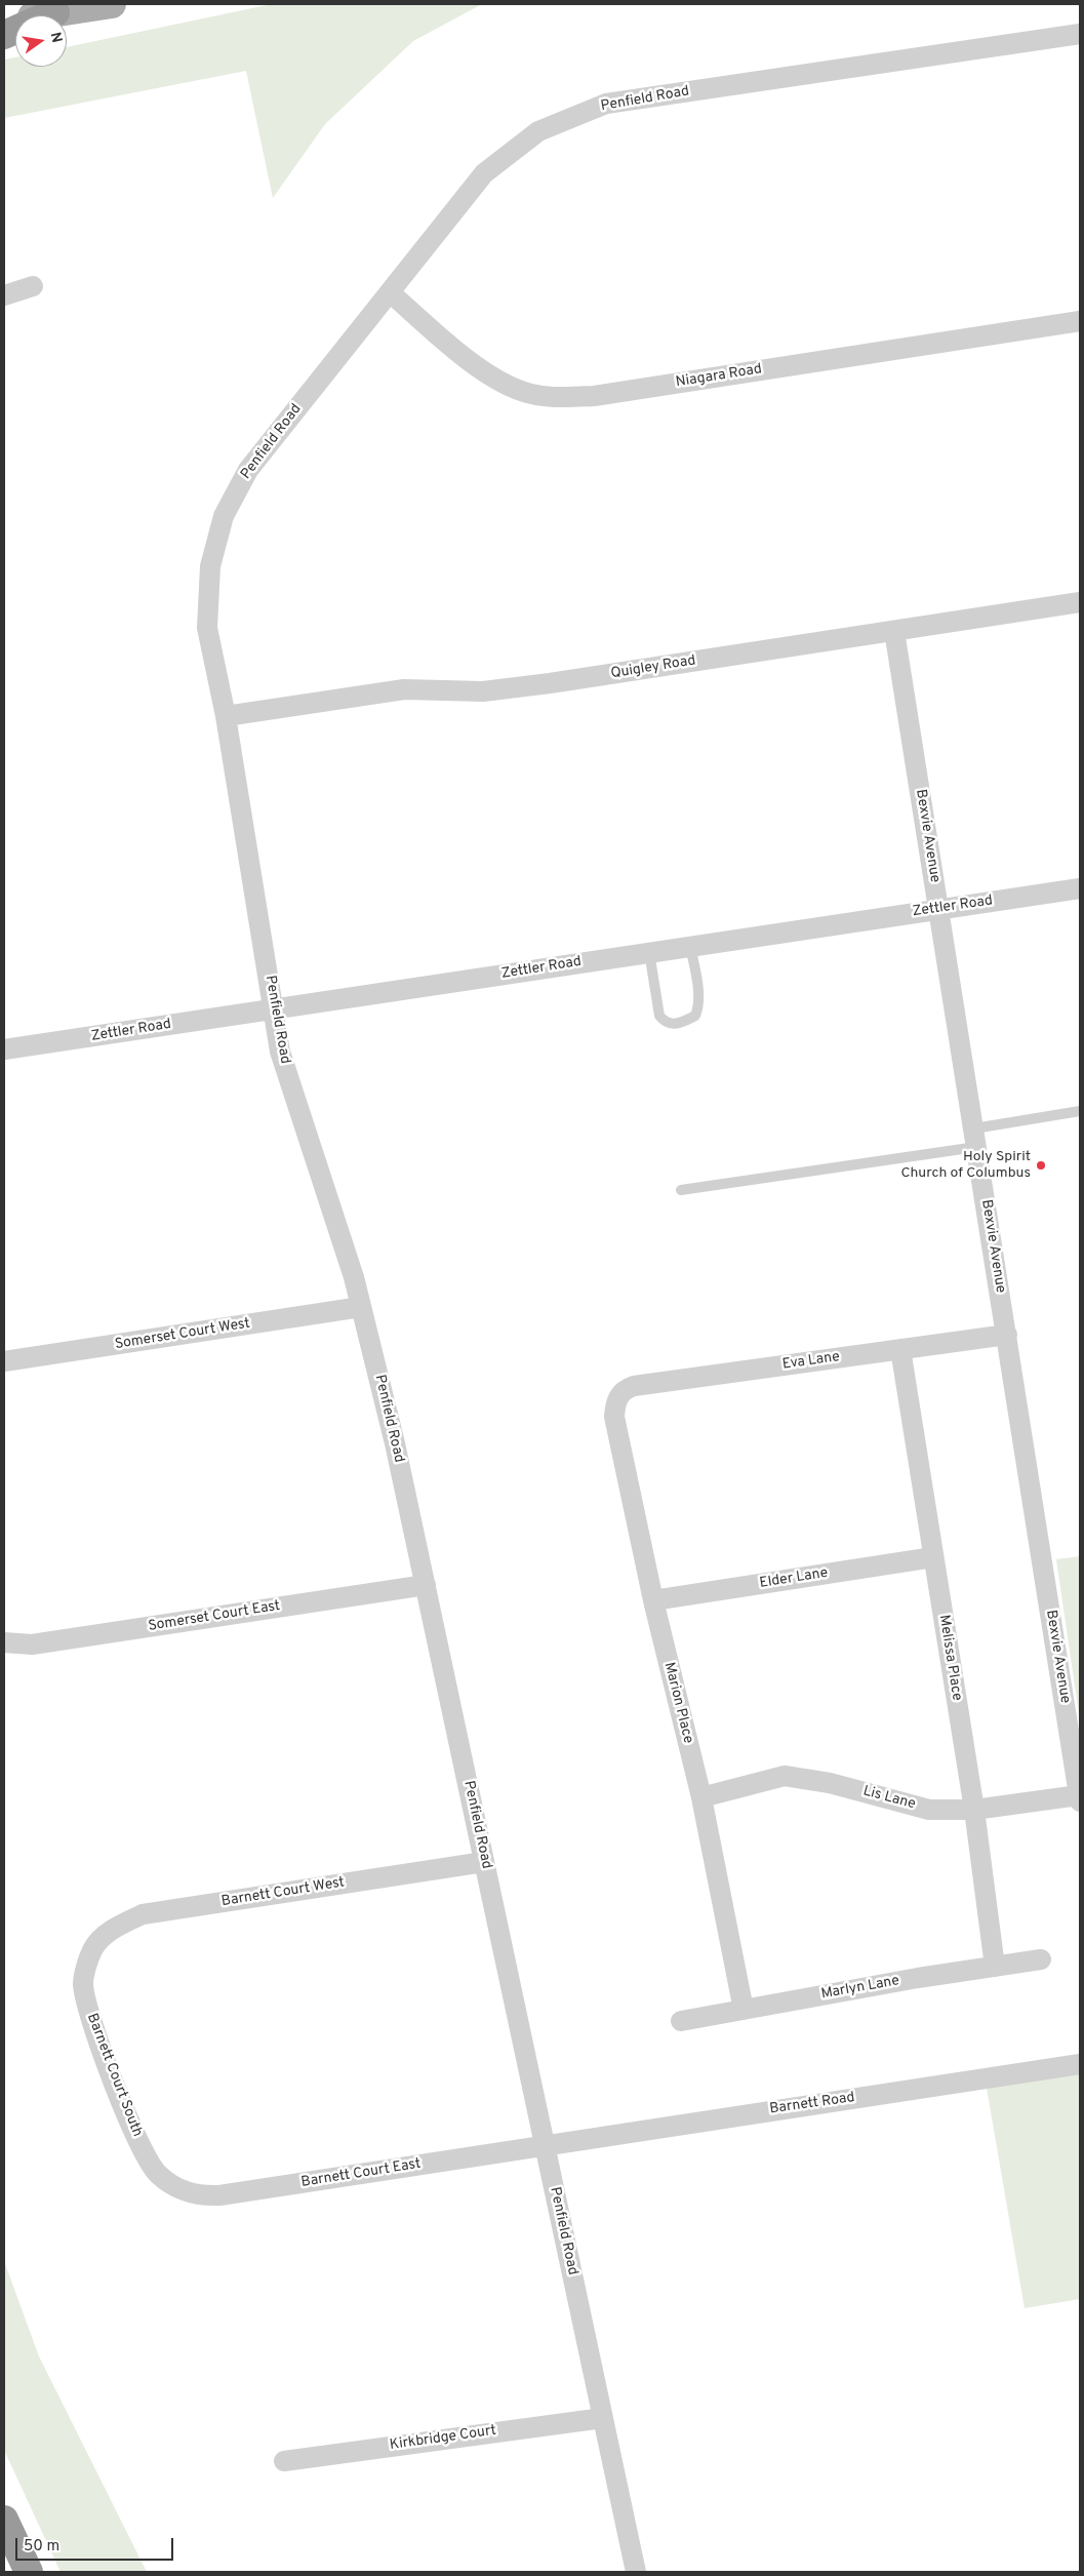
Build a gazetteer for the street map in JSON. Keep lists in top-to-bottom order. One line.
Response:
{"streets":{"street":["Penfield Road","Niagara Road","Quigley Road","Bexvie Avenue","Zettler Road","Somerset Court West","Eva Lane","Elder Lane","Somerset Court East","Melissa Place","Marion Place","Lis Lane","Barnett Court West","Marlyn Lane","Barnett Court South","Barnett Road","Barnett Court East","Kirkbridge Court"]},"crossings":[["Penfield Road","Niagara Road"],["Penfield Road","Quigley Road"],["Penfield Road","Zettler Road"],["Penfield Road","Somerset Court West"],["Penfield Road","Somerset Court East"],["Penfield Road","Barnett Court West"],["Penfield Road","Barnett Road"],["Penfield Road","Barnett Court East"],["Penfield Road","Kirkbridge Court"],["Quigley Road","Bexvie Avenue"],["Bexvie Avenue","Zettler Road"],["Bexvie Avenue","Eva Lane"],["Bexvie Avenue","Lis Lane"],["Eva Lane","Melissa Place"],["Eva Lane","Marion Place"],["Elder Lane","Melissa Place"],["Elder Lane","Marion Place"],["Melissa Place","Lis Lane"],["Melissa Place","Marlyn Lane"],["Marion Place","Lis Lane"],["Marion Place","Marlyn Lane"],["Barnett Court West","Barnett Court South"],["Barnett Court South","Barnett Court East"],["Barnett Road","Barnett Court East"]],"places":["Holy Spirit Church of Columbus"],"scale_bar":"50 m","north":"right"}
